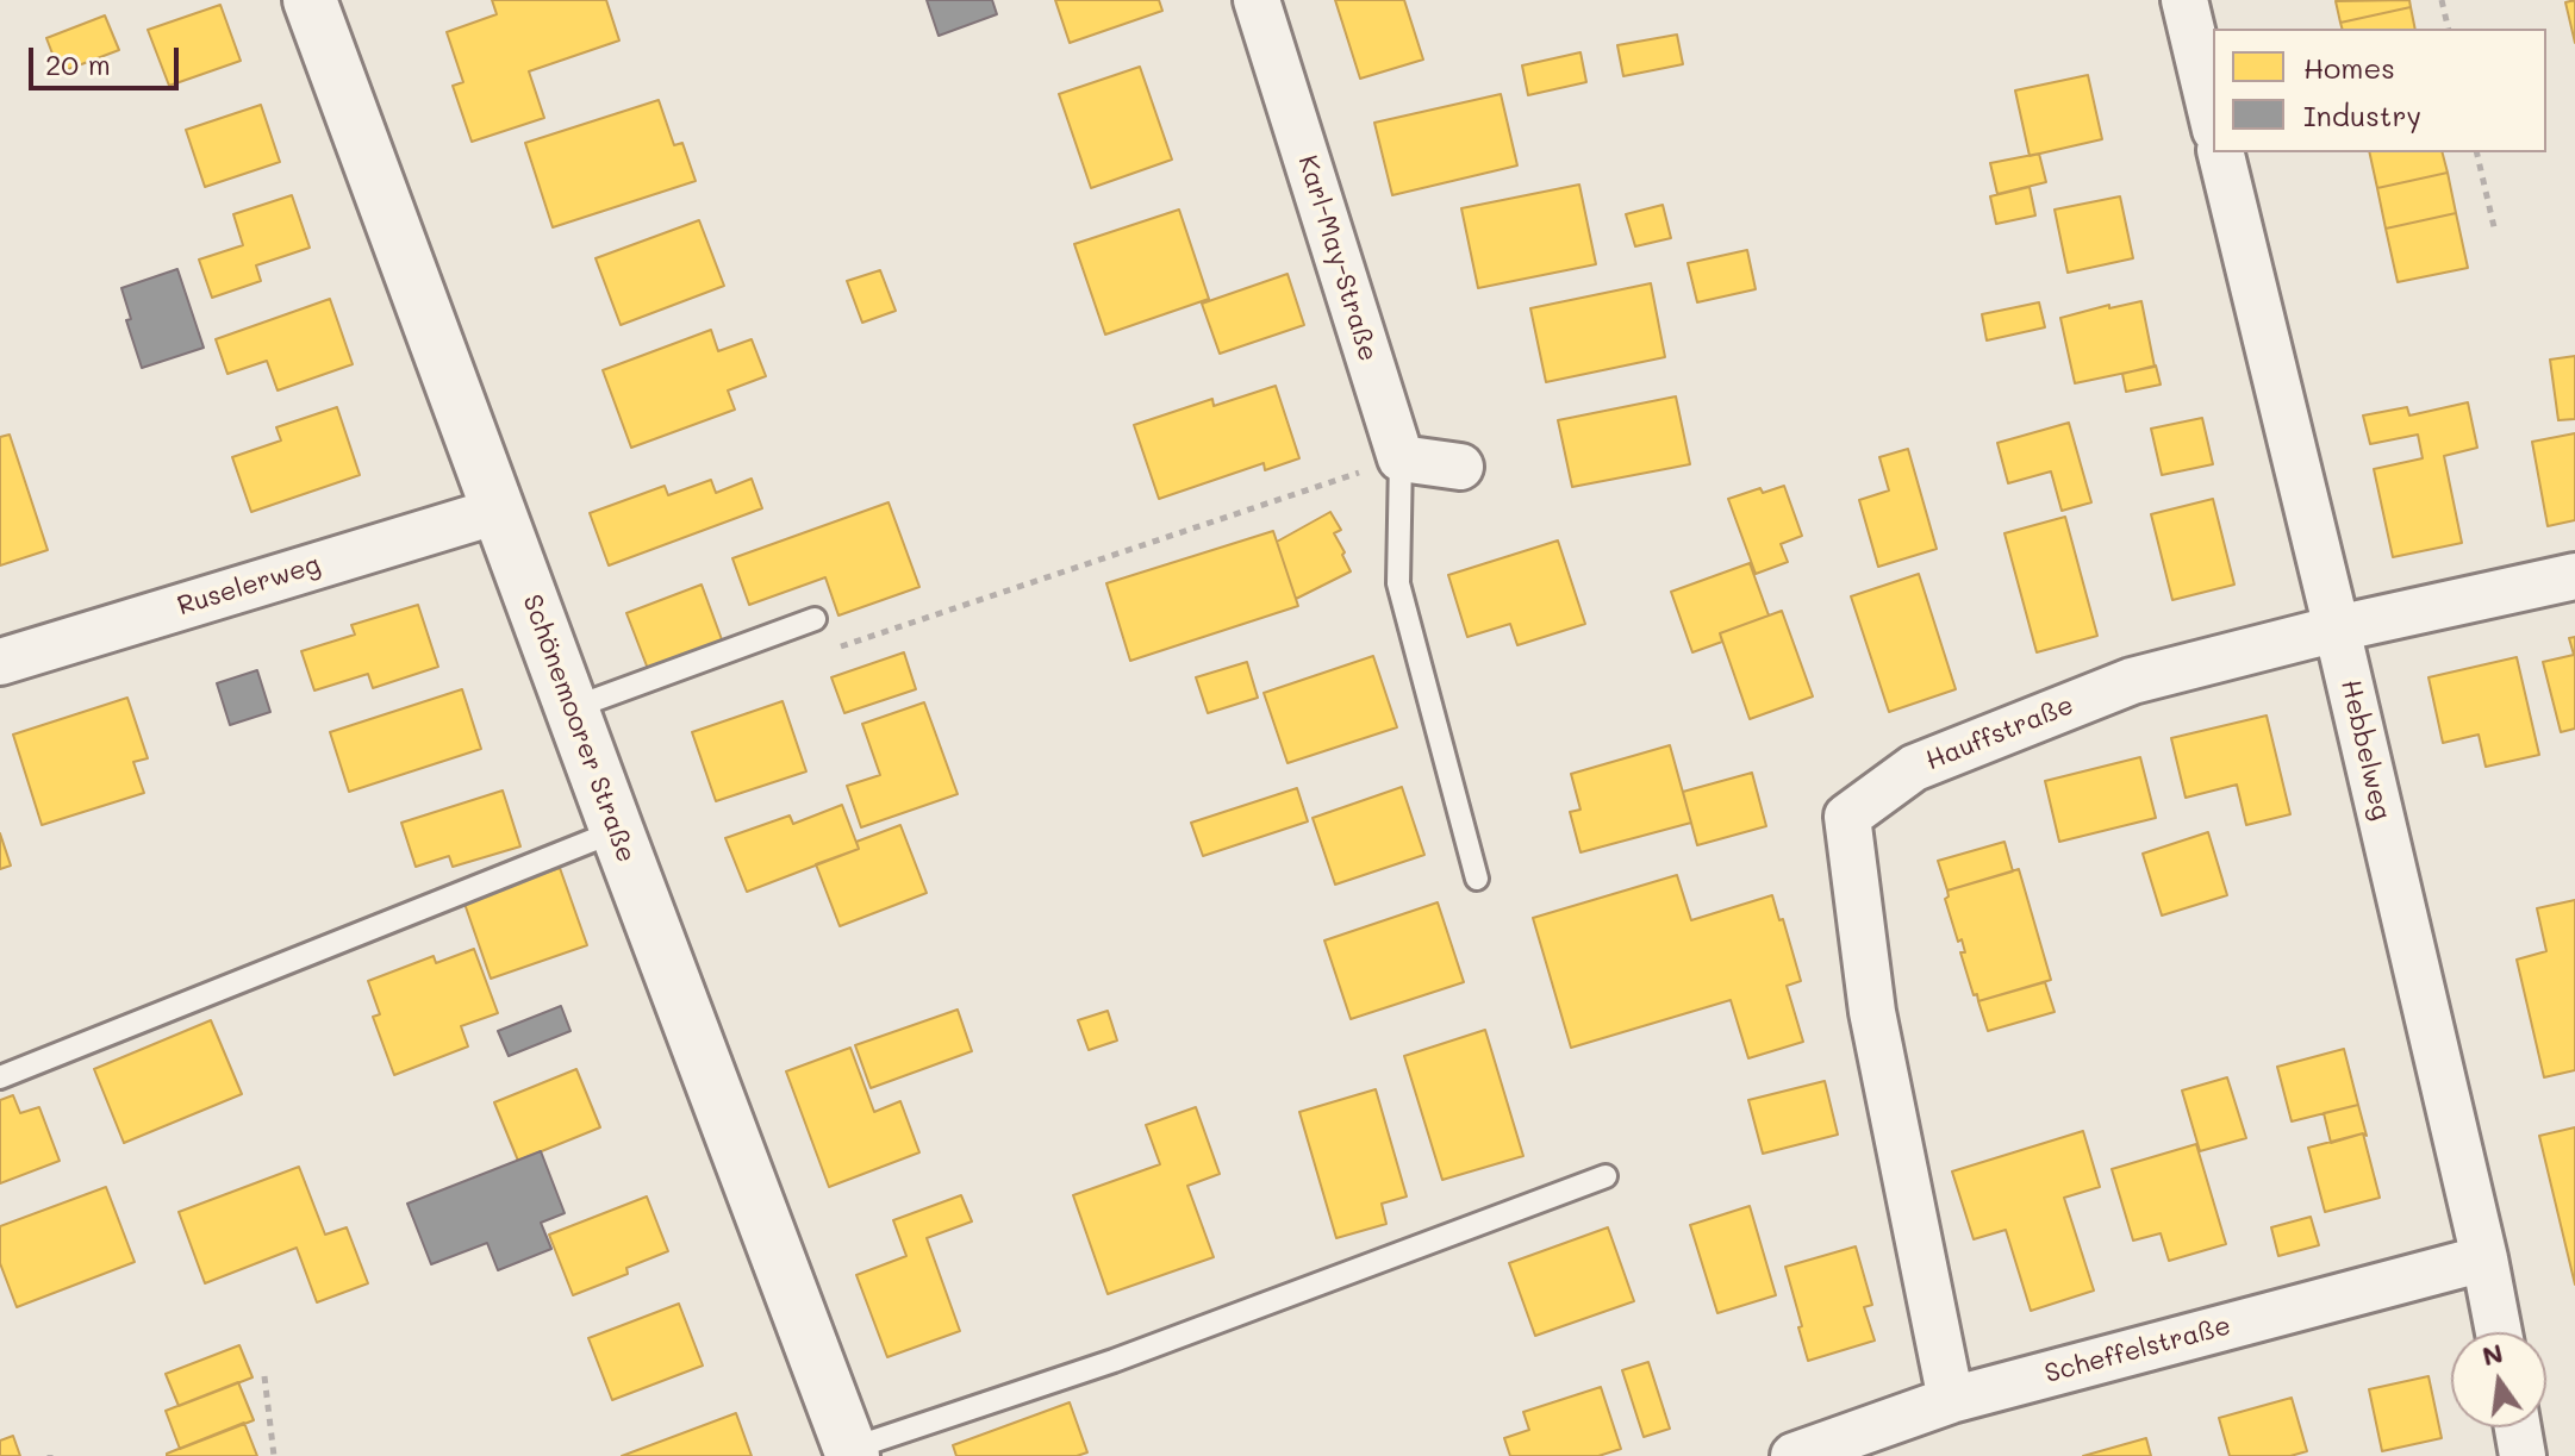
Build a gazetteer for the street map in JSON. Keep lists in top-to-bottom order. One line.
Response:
{"streets":{"street":["Karl-May-Straße","Ruselerweg","Schönemoorer Straße","Hauffstraße","Hebbelweg","Scheffelstraße"]},"crossings":[["Ruselerweg","Schönemoorer Straße"],["Hauffstraße","Hebbelweg"],["Hauffstraße","Scheffelstraße"],["Hebbelweg","Scheffelstraße"]],"legend":["Homes","Industry"],"scale_bar":"20 m","north":"top"}
